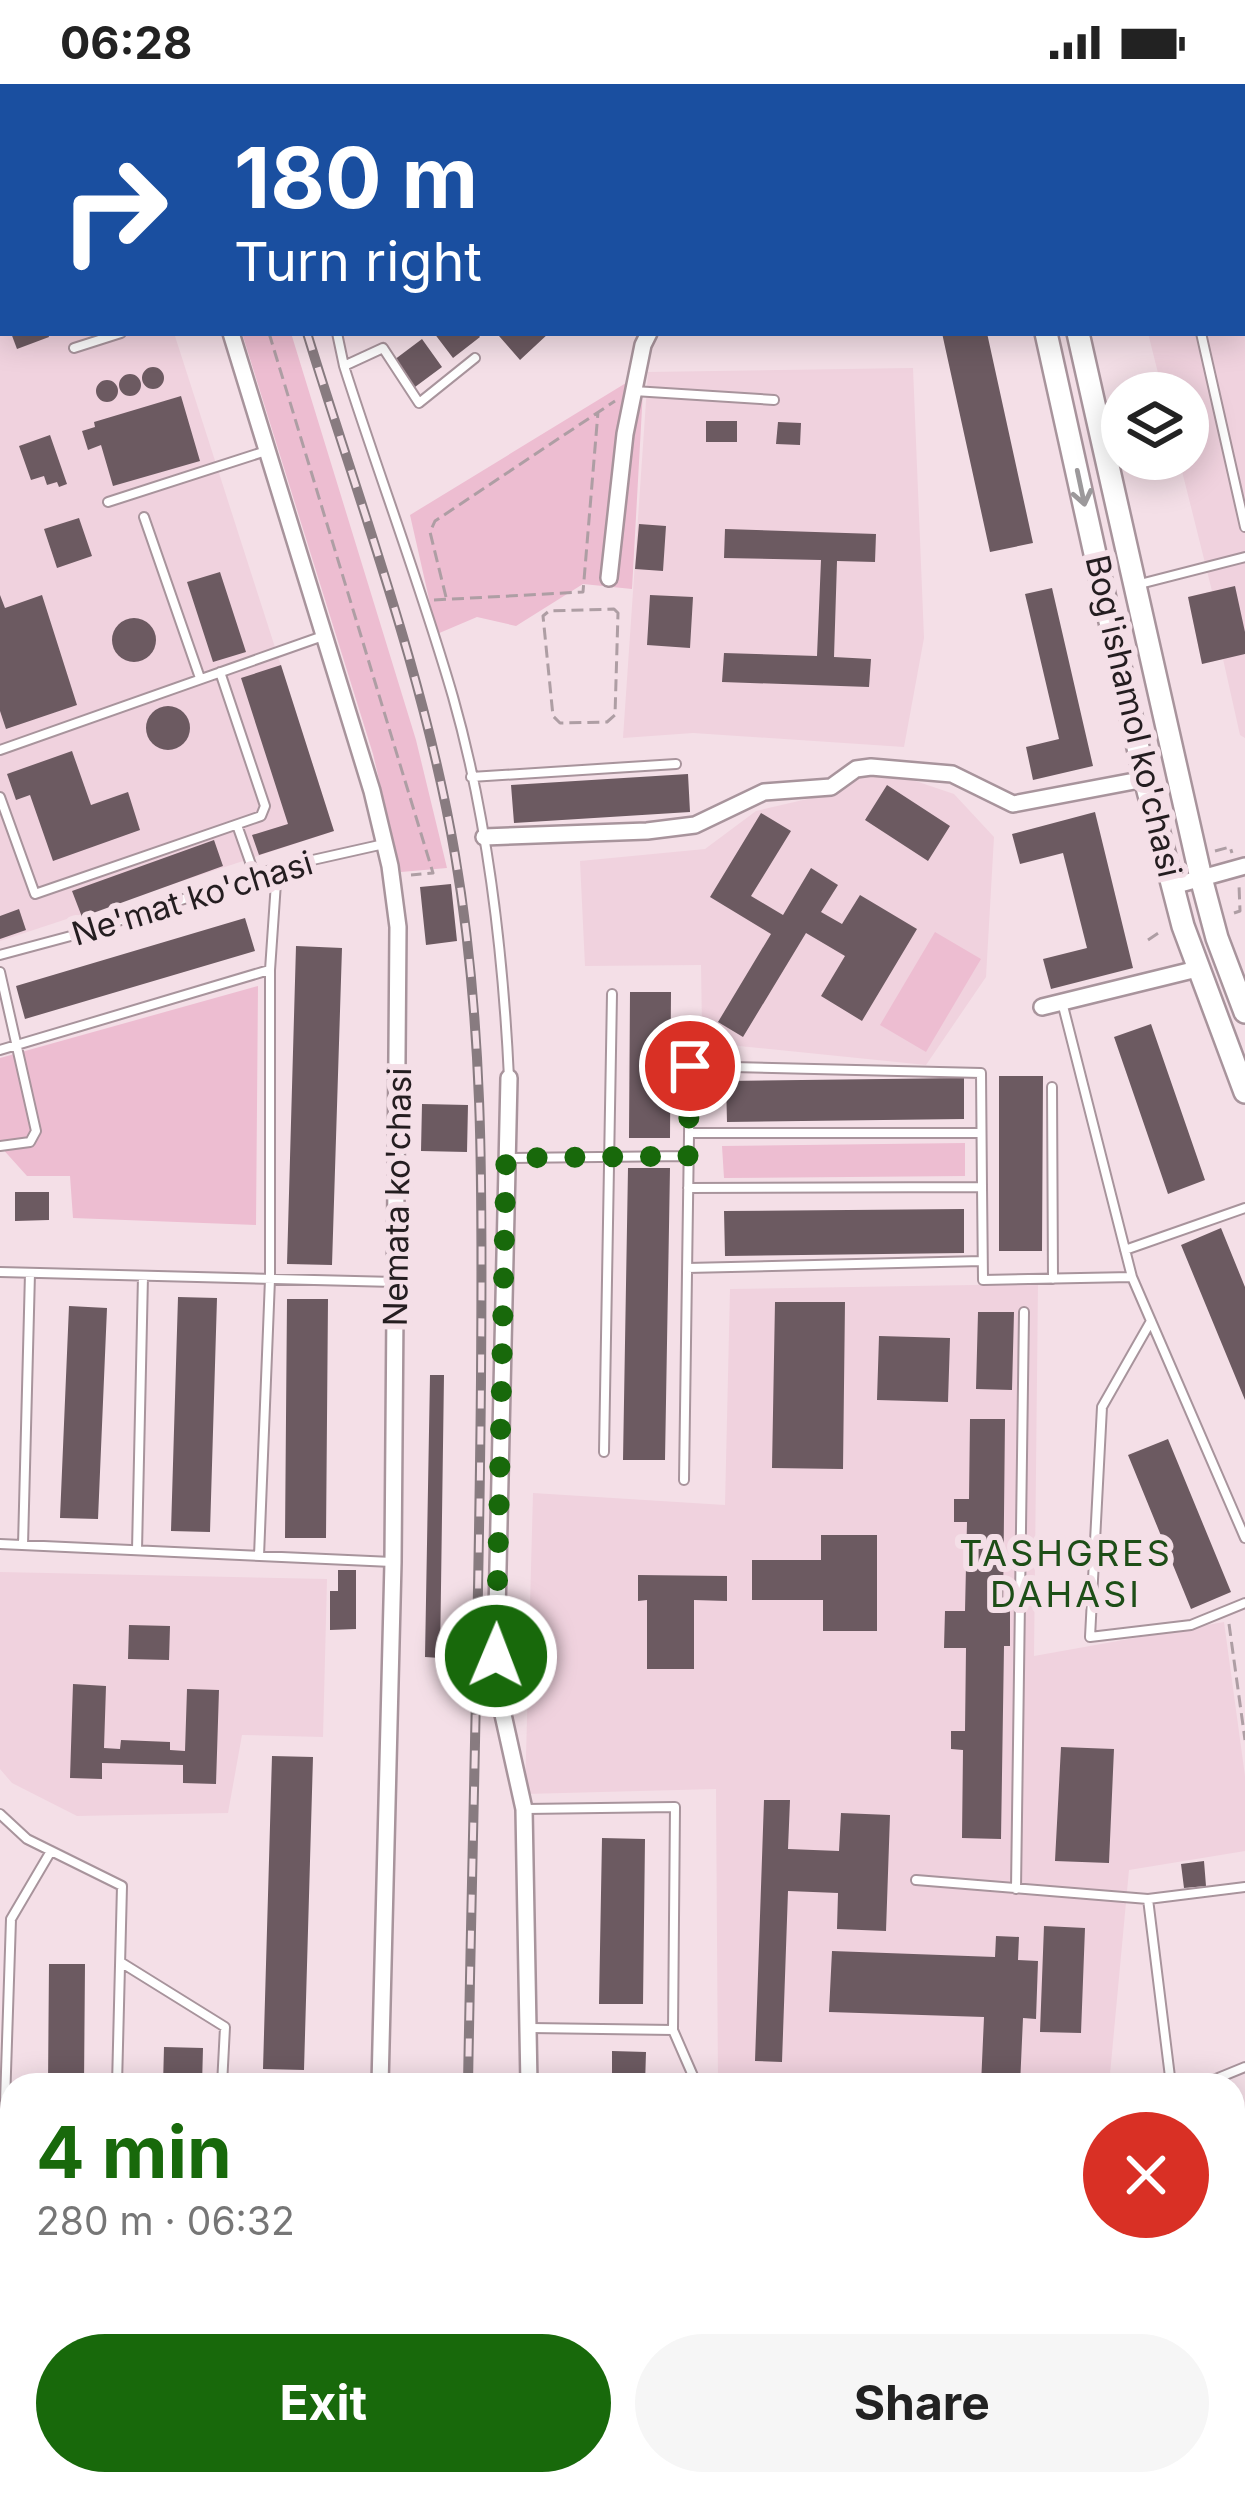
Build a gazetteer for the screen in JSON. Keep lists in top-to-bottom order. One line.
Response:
{"streets":{"main road":["Bog'ishamol ko'chasi"],"street":["Nemata ko'chasi"],"lane":["Ne'mat ko'chasi"]},"crossings":[["Ne'mat ko'chasi","Nemata ko'chasi"]],"districts":["TASHGRES DAHASI"],"page":{"status":"06:28","turn":["180 m","Turn right"],"heading":["4 min","280 m · 06:32"],"buttons":["Exit","Share"]}}
